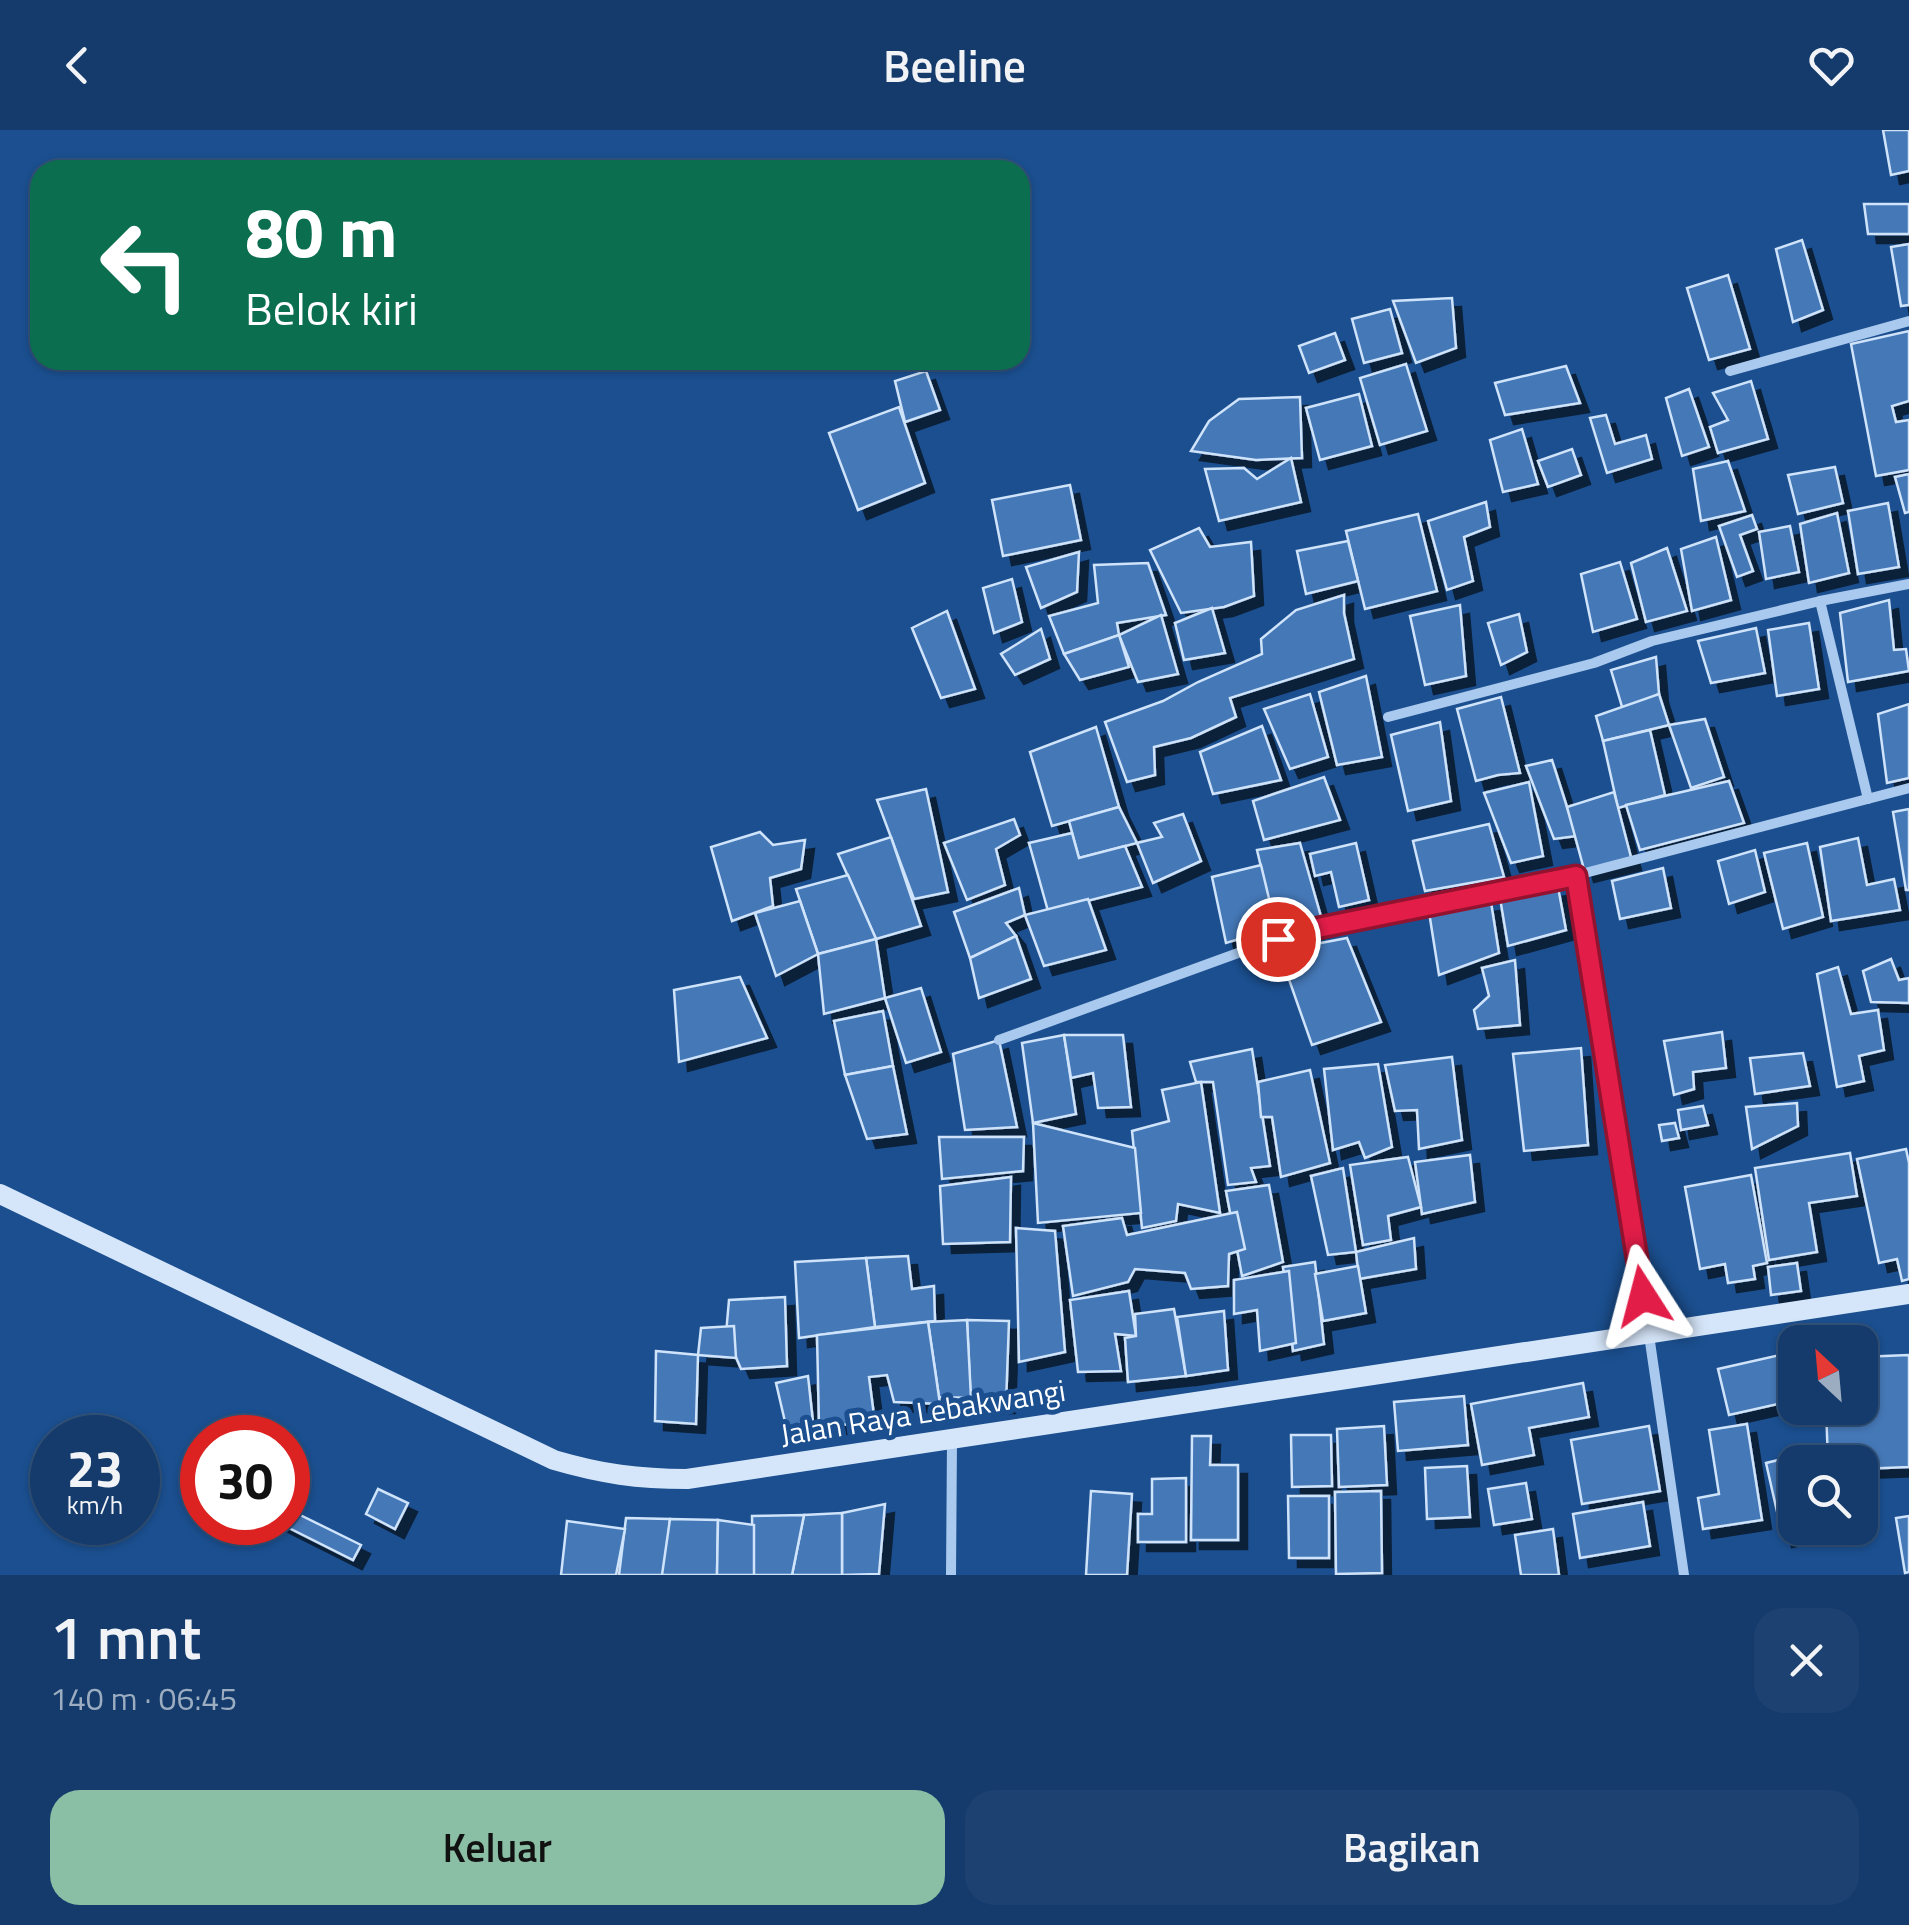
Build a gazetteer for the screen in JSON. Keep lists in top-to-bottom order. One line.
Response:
{"streets":{"main road":["Jalan Raya Lebakwangi"]},"north":"top left","page":{"header":"Beeline","turn":["80 m","Belok kiri"],"speed":"23 km/h","limit":"30","heading":["1 mnt","140 m · 06:45"],"buttons":["Keluar","Bagikan"]}}
